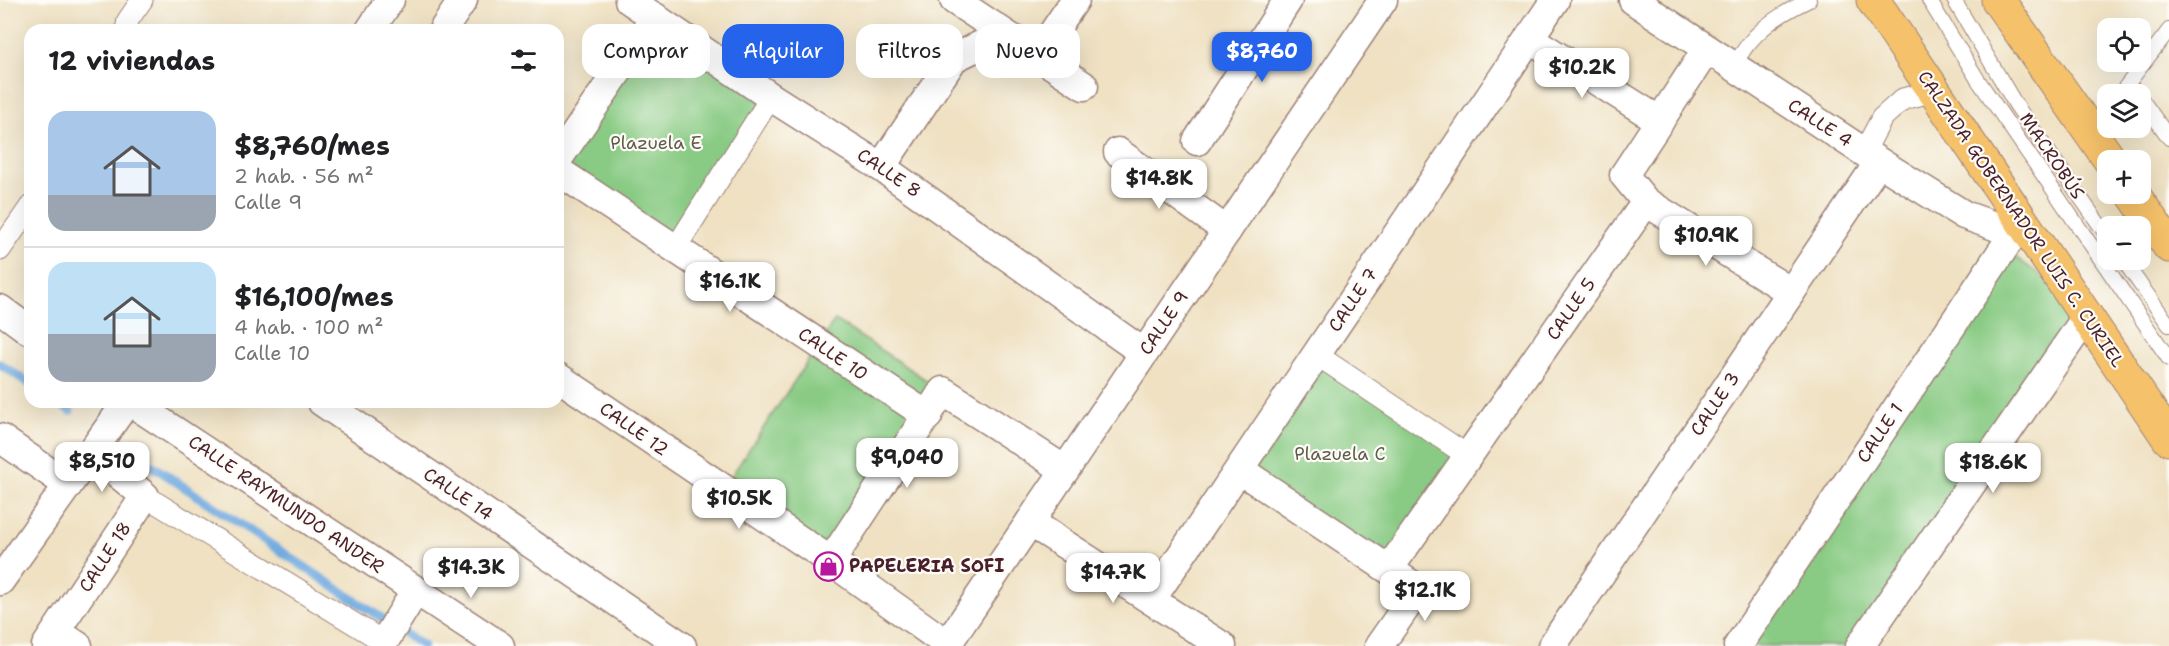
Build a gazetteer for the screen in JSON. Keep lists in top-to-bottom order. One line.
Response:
{"streets":{"main road":["CALZADA GOBERNADOR LUIS C. CURIEL"],"street":["CALLE 4","CALLE 8","CALLE 7","CALLE 5","CALLE 9","CALLE 10","CALLE 3","CALLE 12","CALLE 1","CALLE 14","CALLE RAYMUNDO ANDER","CALLE 18"],"lane":["MACROBÚS"]},"crossings":[["CALLE 4","CALZADA GOBERNADOR LUIS C. CURIEL"],["CALLE 4","CALLE 3"],["CALLE 4","CALLE 1"],["CALLE 8","CALLE 9"],["CALZADA GOBERNADOR LUIS C. CURIEL","CALLE 1"],["CALLE 9","CALLE 12"]],"parks":["Plazuela E","Plazuela C"],"places":{"shop":["PAPELERIA SOFI"]},"page":{"map_buttons":["+","−"],"chip":["Comprar","Alquilar","Filtros","Nuevo"],"heading":"12 viviendas","price":["$8,760","$10.2K","$14.8K","$10.9K","$16.1K","$9,040","$8,510","$18.6K","$10.5K","$14.3K","$14.7K","$12.1K"],"list":[{"name":"$8,760/mes","note":"2 hab. · 56 m² · Calle 9"},{"name":"$16,100/mes","note":"4 hab. · 100 m² · Calle 10"}]}}
